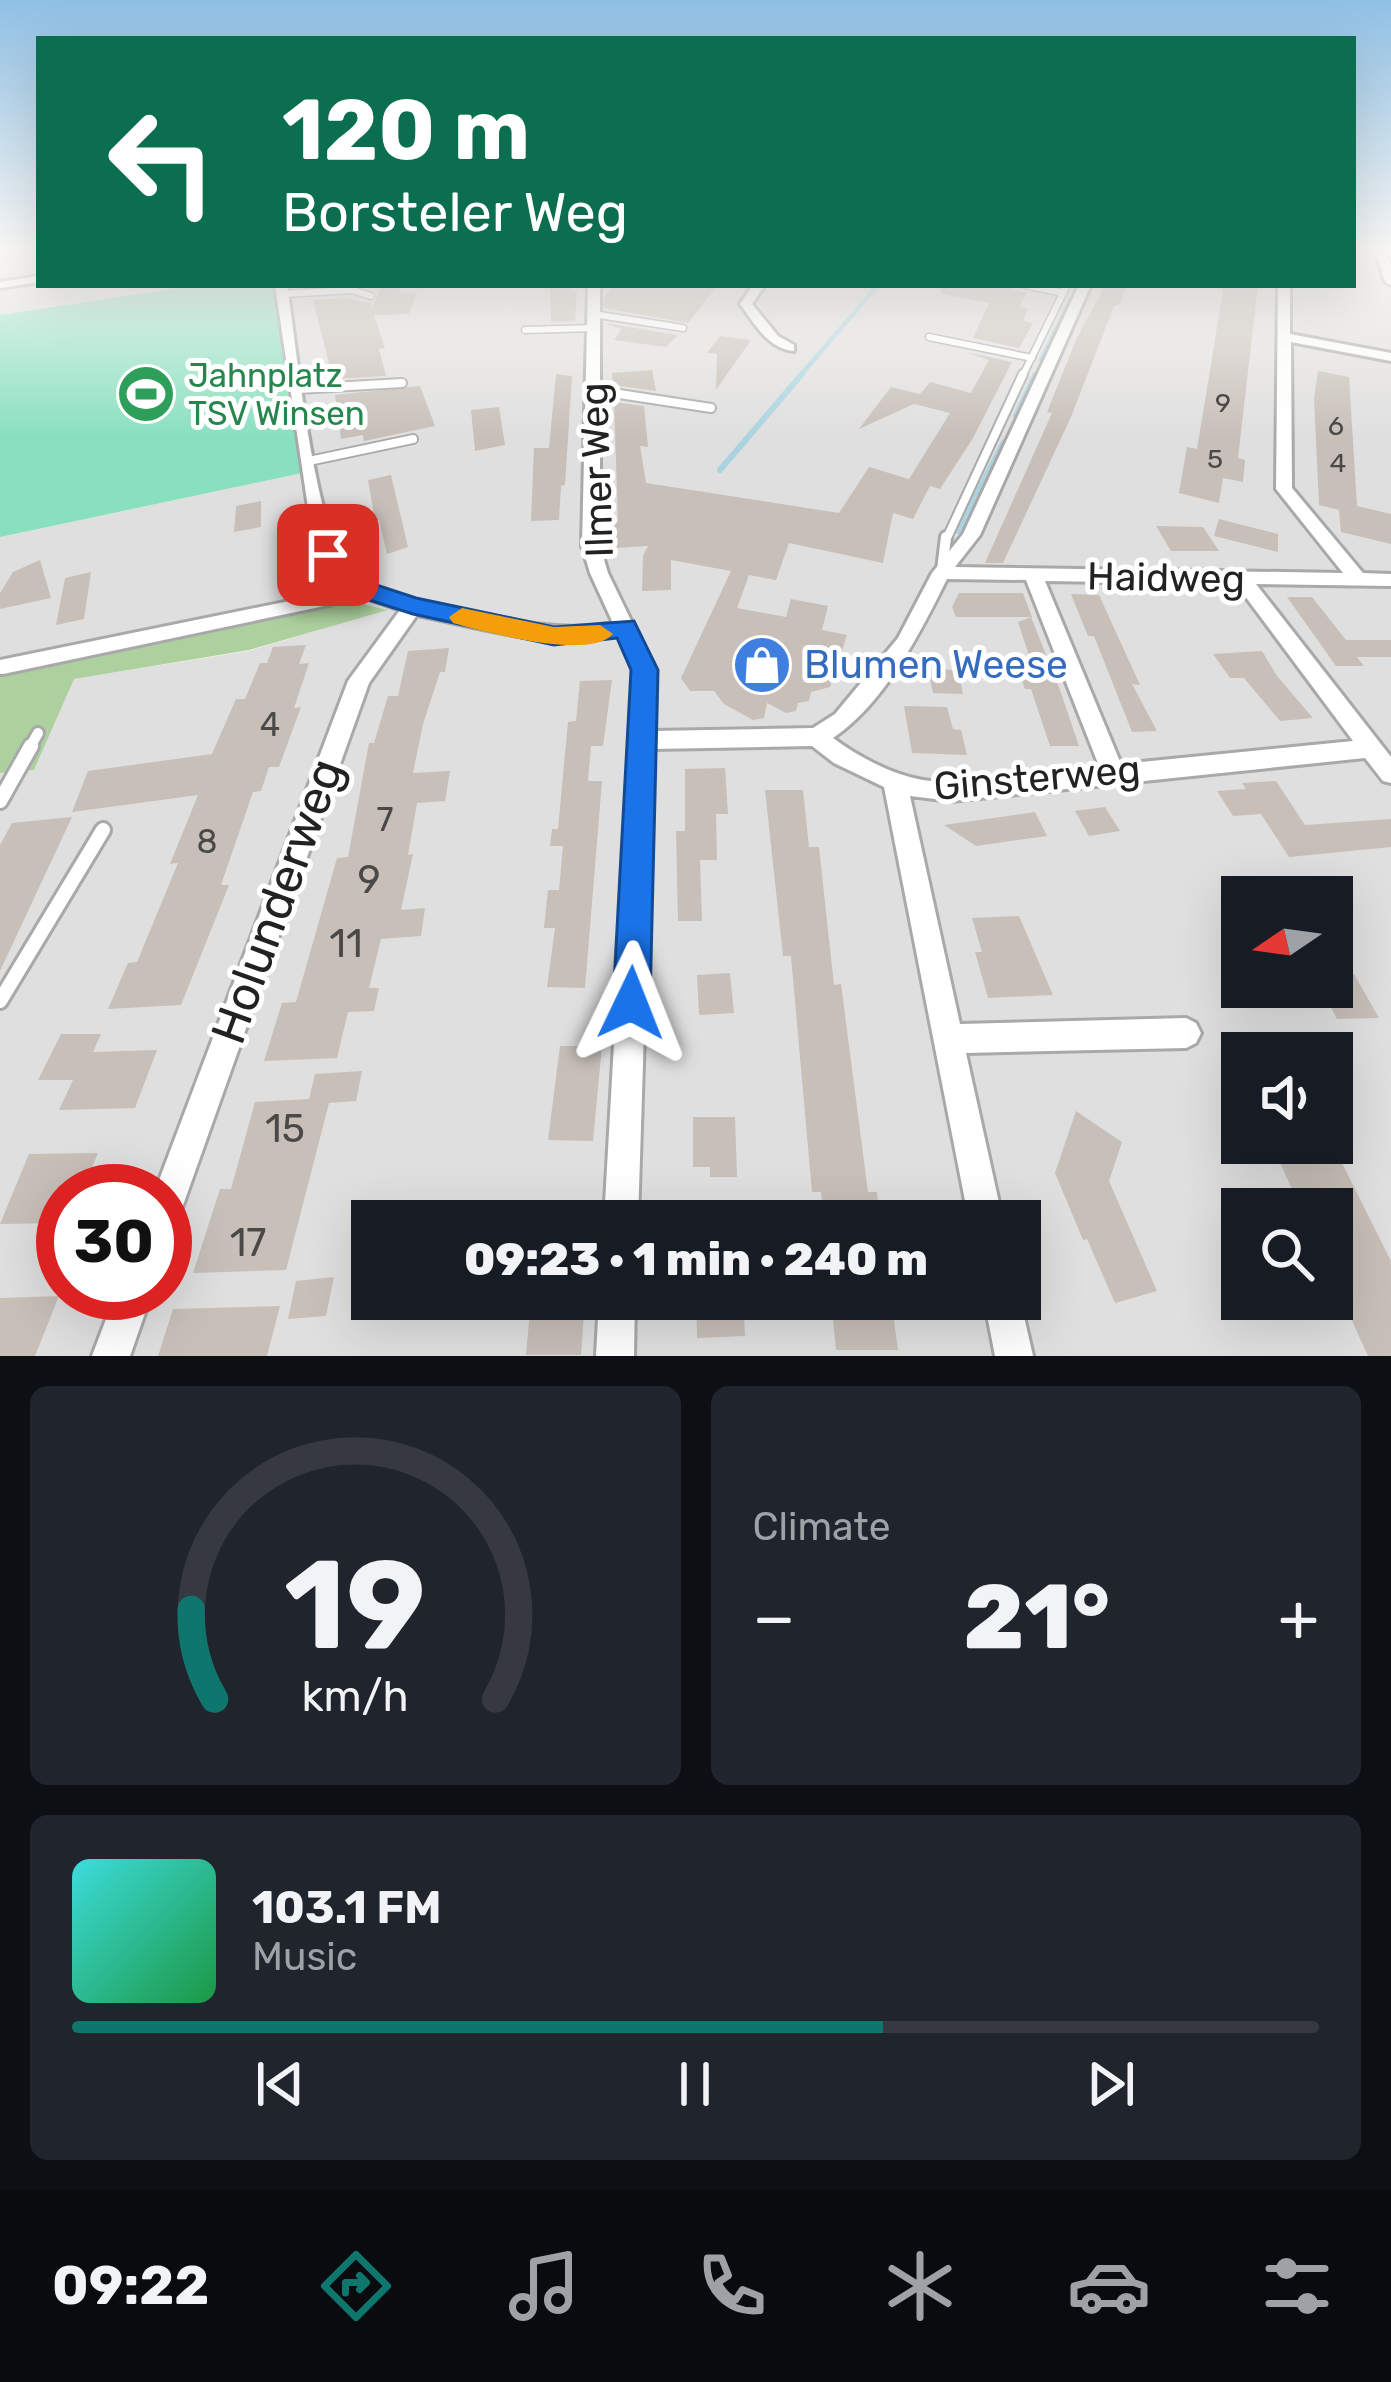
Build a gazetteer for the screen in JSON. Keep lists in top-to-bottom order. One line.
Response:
{"streets":{"street":["Ilmer Weg","Haidweg","Ginsterweg","Holunderweg"]},"places":{"sports":["Jahnplatz TSV Winsen"],"shop":["Blumen Weese"]},"house_numbers":["9","6","5","4","4","7","8","9","11","15","17"],"north":"left","page":{"turn":["120 m","Borsteler Weg"],"limit":"30","trip":"09:23 · 1 min · 240 m","tile":"Climate","heat":["−","21°","+"],"song":["103.1 FM","Music"],"tabs":"09:22","gauge":["19","km/h"]}}
